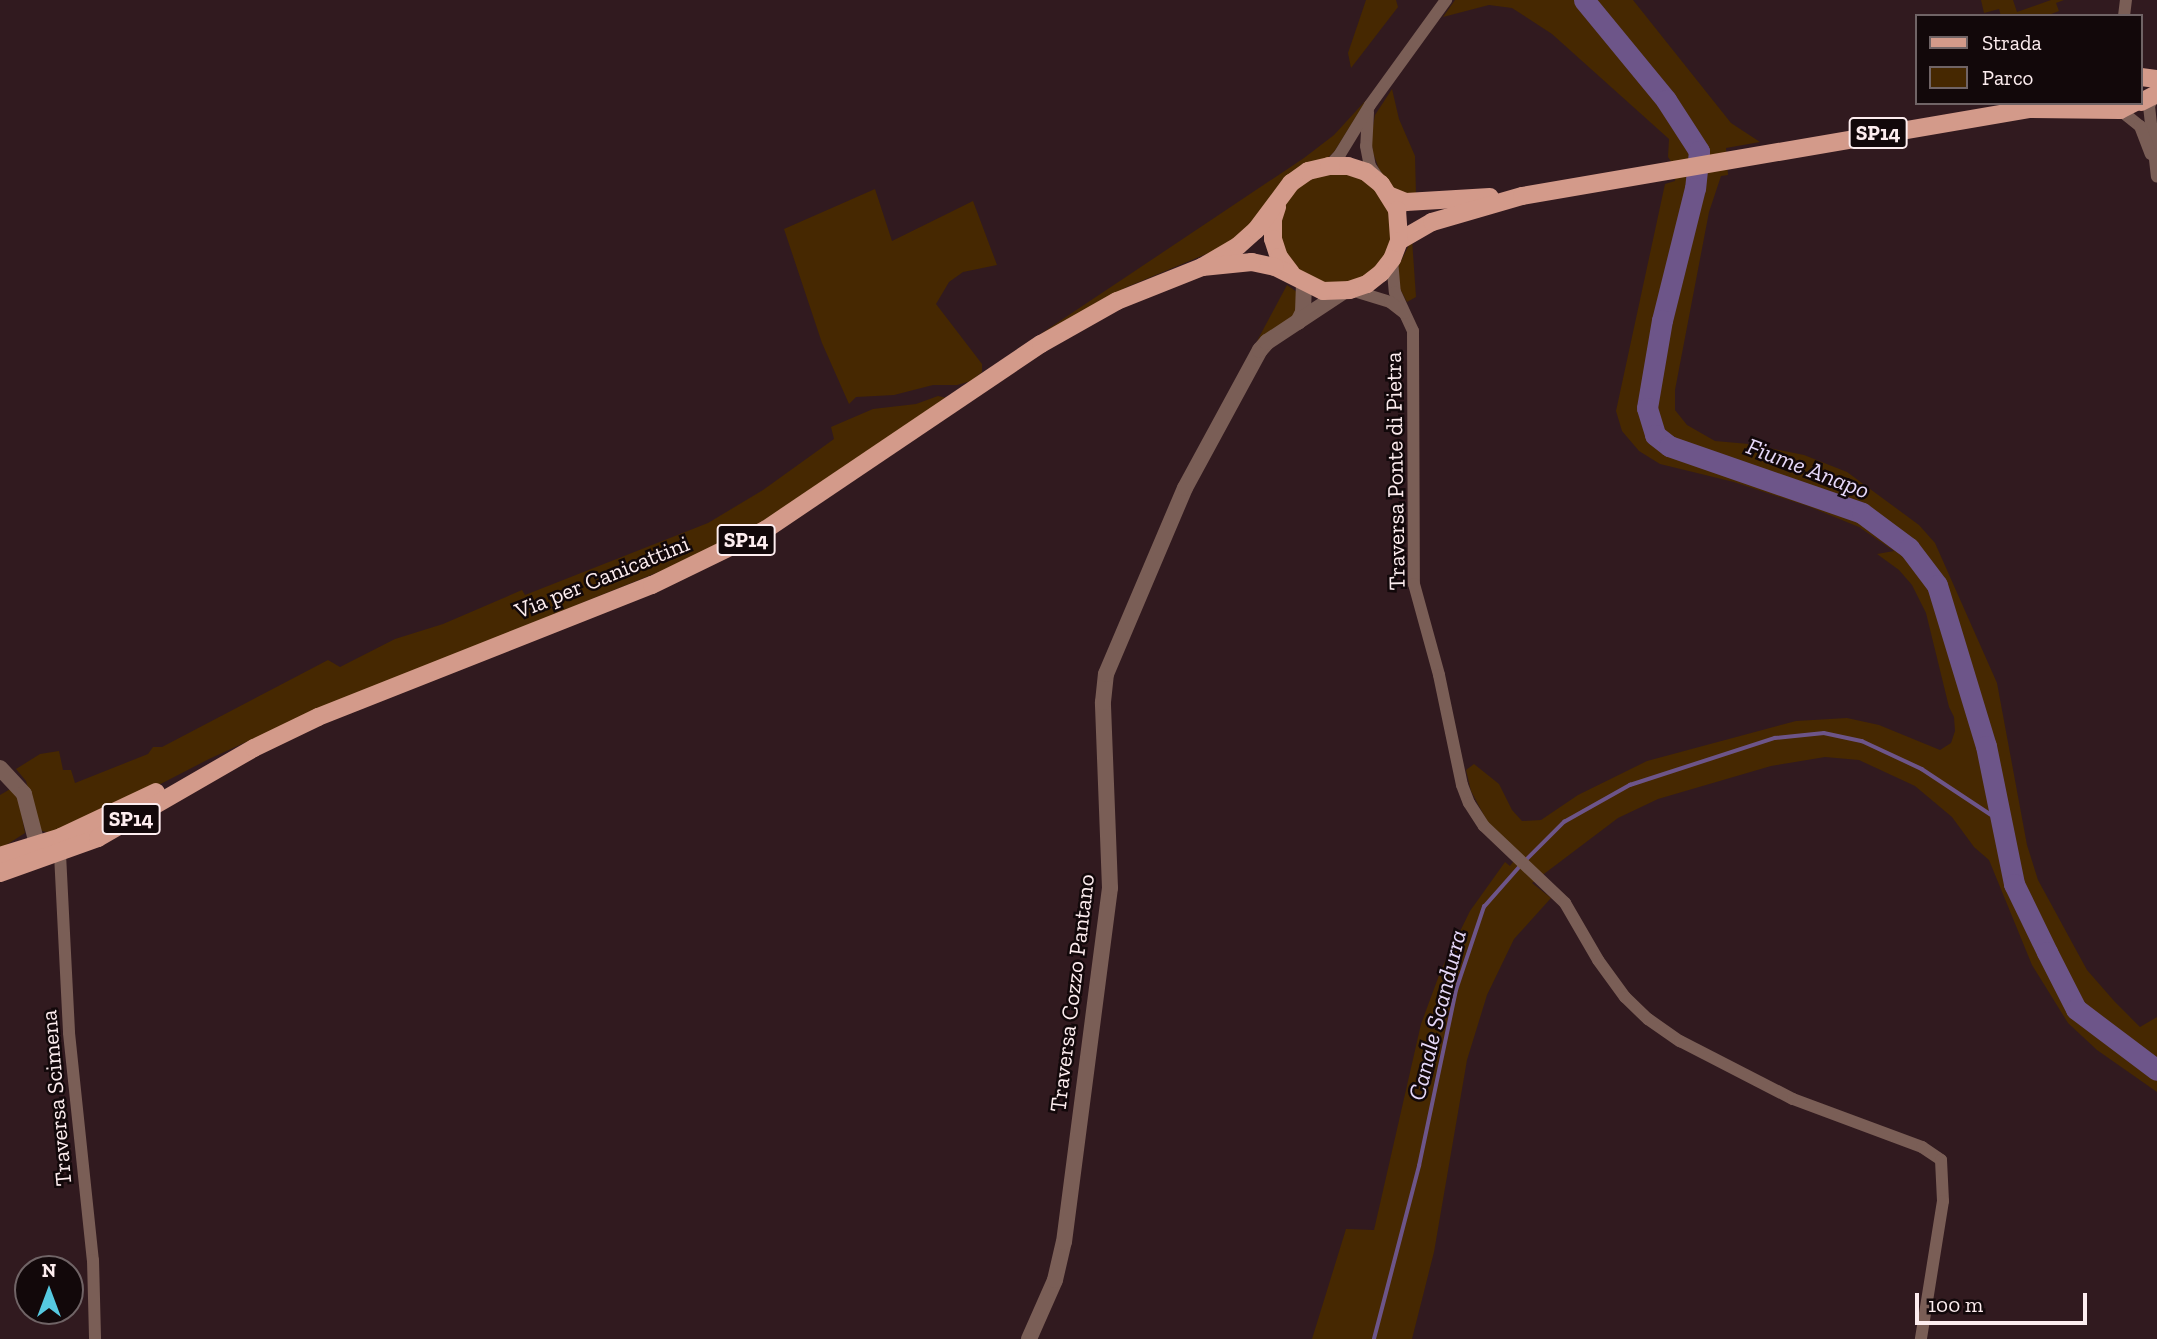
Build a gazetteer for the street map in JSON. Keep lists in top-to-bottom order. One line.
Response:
{"streets":{"main road":["SP14","Via per Canicattini"],"street":["Traversa Ponte di Pietra","Traversa Cozzo Pantano","Traversa Scimena"]},"crossings":[["Traversa Ponte di Pietra","Traversa Cozzo Pantano"],["Via per Canicattini","Traversa Scimena"]],"water":["Fiume Anapo","Canale Scandurra"],"legend":["Strada","Parco"],"scale_bar":"100 m","north":"top"}
